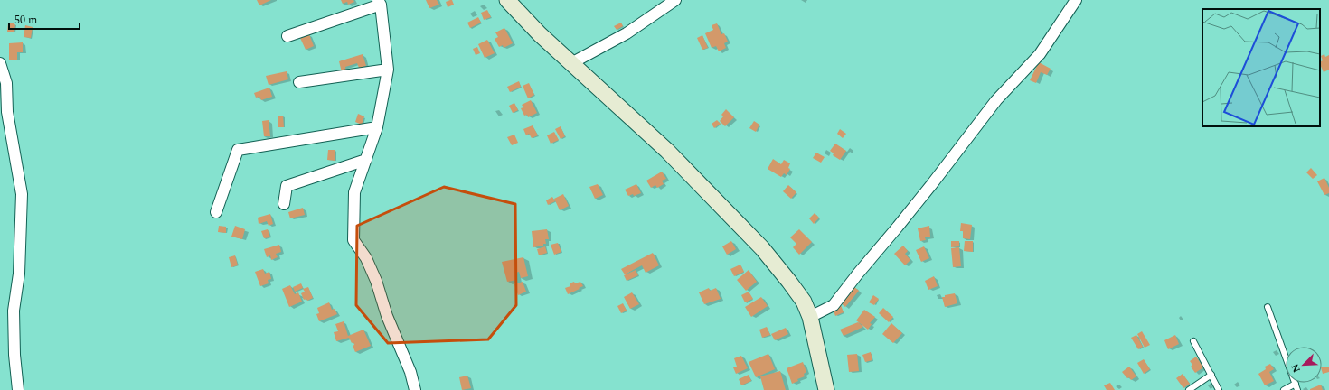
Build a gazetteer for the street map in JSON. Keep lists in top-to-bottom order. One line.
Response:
{"scale_bar":"50 m","north":"bottom left"}
